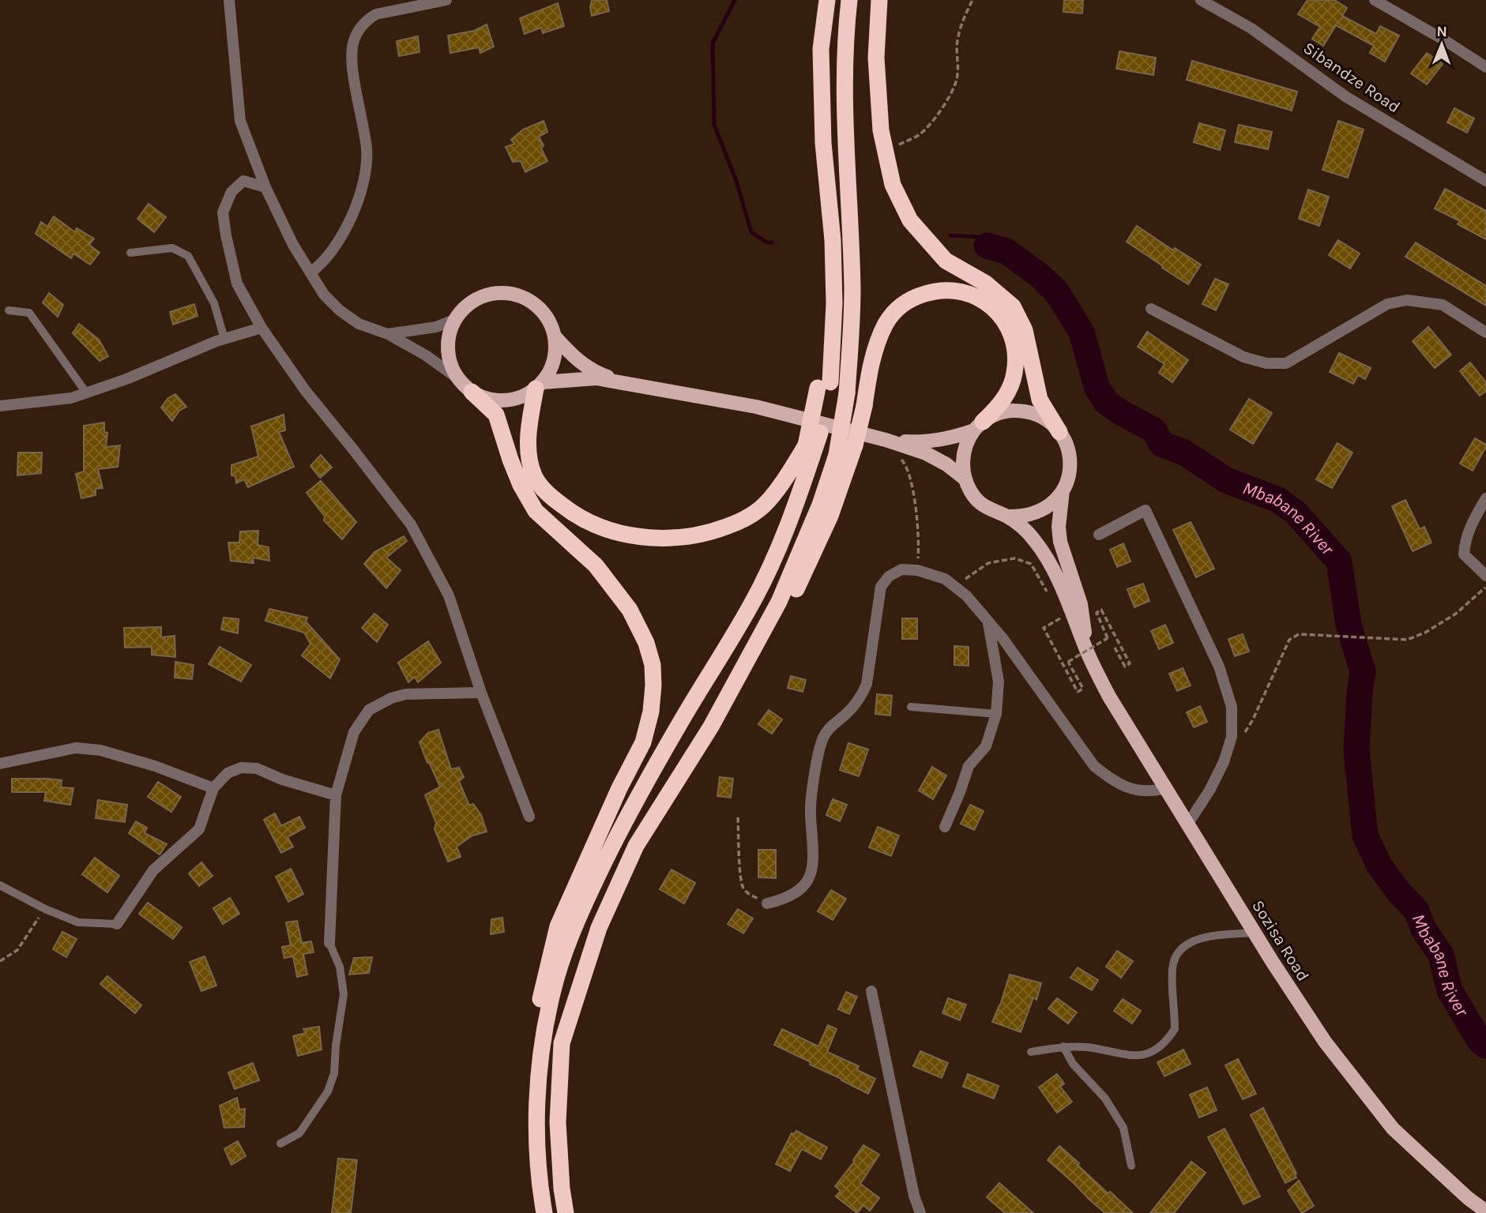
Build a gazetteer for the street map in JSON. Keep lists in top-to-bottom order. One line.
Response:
{"streets":{"main road":["Sozisa Road"],"street":["Sibandze Road"]},"water":["Mbabane River"],"north":"top"}
